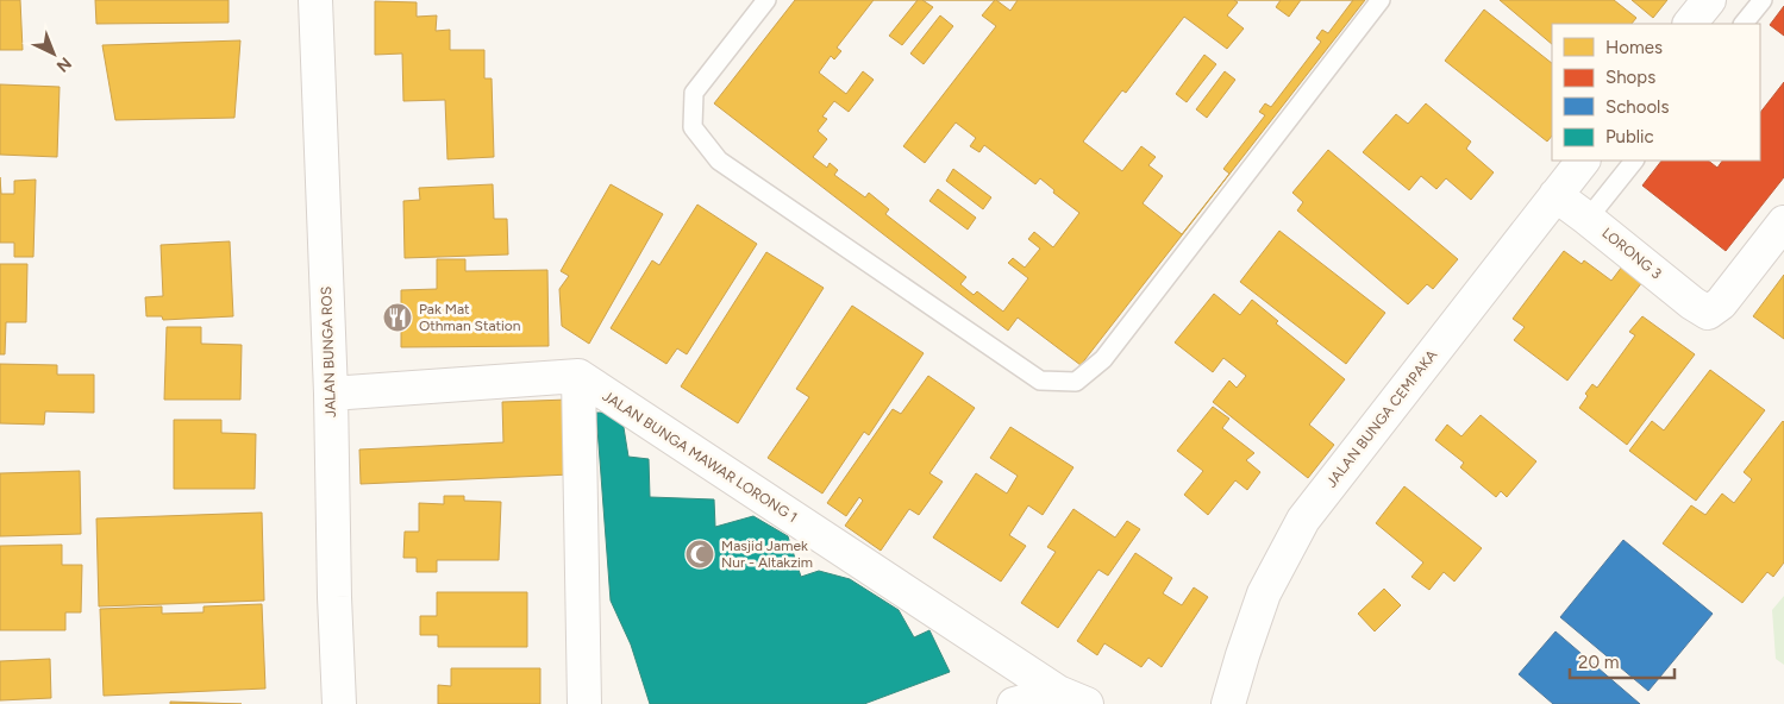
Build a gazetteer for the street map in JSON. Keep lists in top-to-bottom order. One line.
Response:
{"streets":{"street":["LORONG 3","JALAN BUNGA ROS","JALAN BUNGA CEMPAKA","JALAN BUNGA MAWAR LORONG 1"]},"crossings":[["LORONG 3","JALAN BUNGA CEMPAKA"]],"places":{"restaurant":["Pak Mat Othman Station"],"mosque":["Masjid Jamek Nur - Altakzim"]},"legend":["Homes","Shops","Schools","Public"],"scale_bar":"20 m","north":"bottom right"}
